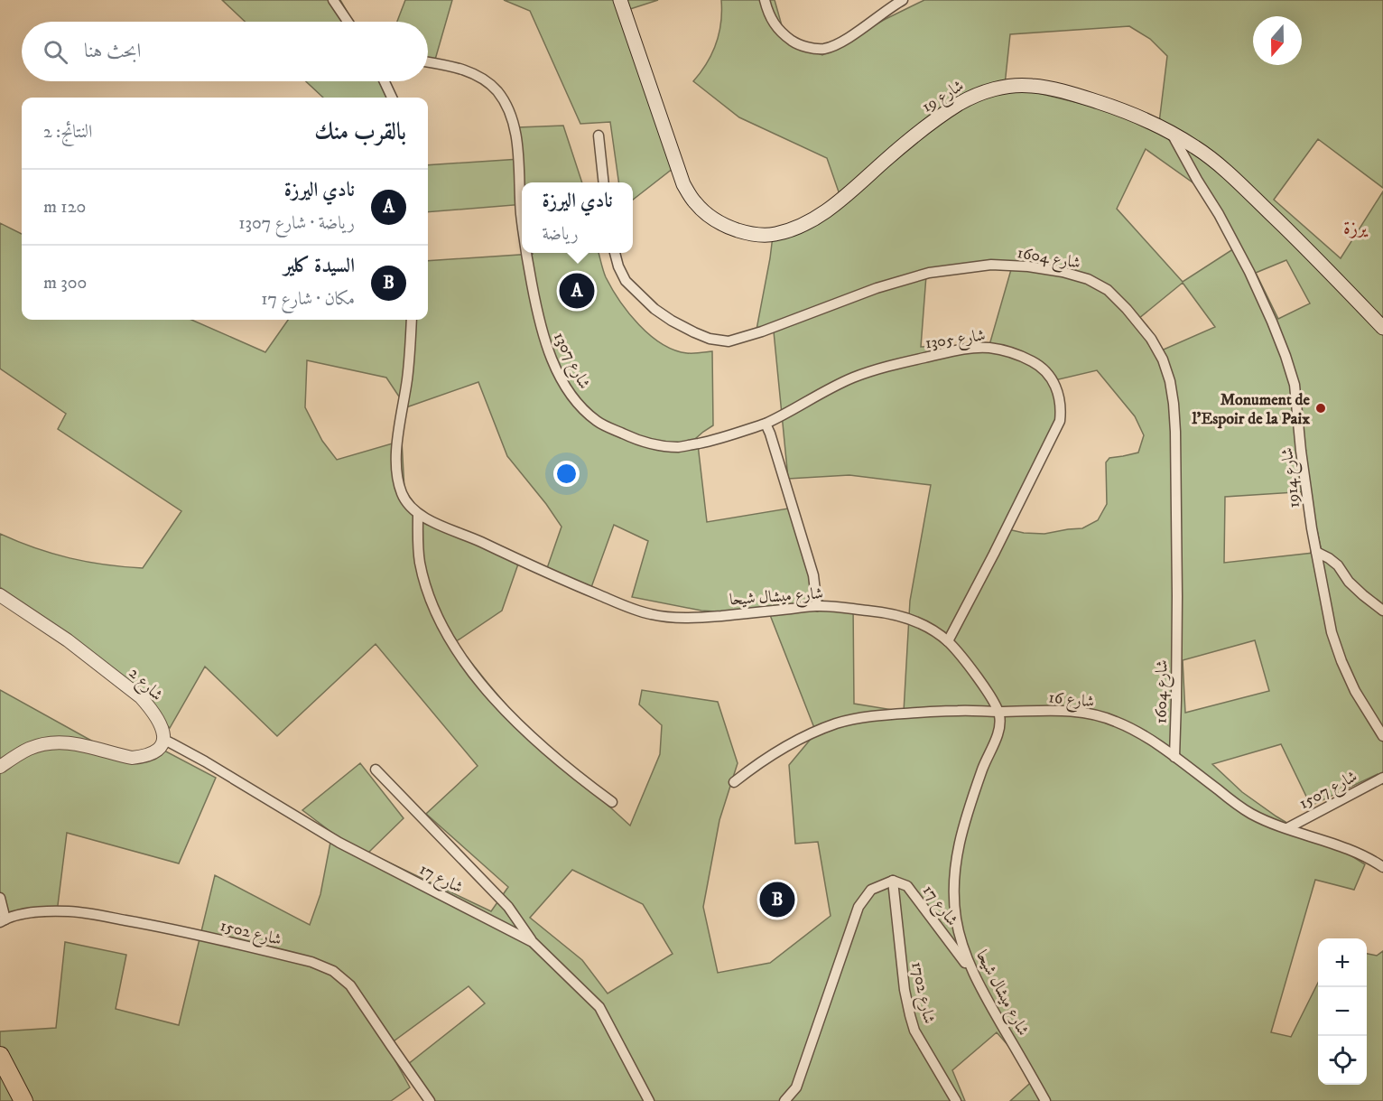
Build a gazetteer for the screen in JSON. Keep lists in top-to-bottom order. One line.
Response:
{"streets":{"main road":["شارع 19"],"street":["شارع 1604","شارع 1305","شارع 1307","شارع 1914","شارع ميشال شيحا","شارع 2","شارع 16","شارع 1507","شارع 17","شارع 1502","شارع 1702"]},"crossings":[["شارع 19","شارع 1914"],["شارع 1604","شارع 16"],["شارع 1305","شارع 1307"],["شارع 1305","شارع ميشال شيحا"],["شارع ميشال شيحا","شارع 16"],["شارع ميشال شيحا","شارع 17"],["شارع 2","شارع 17"],["شارع 16","شارع 1507"],["شارع 17","شارع 1702"]],"districts":["يرزة"],"places":["Monument de l'Espoir de la Paix"],"north":"bottom","page":{"search":"ابحث هنا","heading":["بالقرب منك","النتائج: 2"],"list":[{"mark":"A","name":"نادي اليرزة","note":"رياضة · شارع 1307","value":"120 m"},{"mark":"B","name":"السيدة كلير","note":"مكان · شارع 17","value":"300 m"}],"popup":["نادي اليرزة","رياضة"],"pins":["A","B"],"map_buttons":["+","−"]}}
